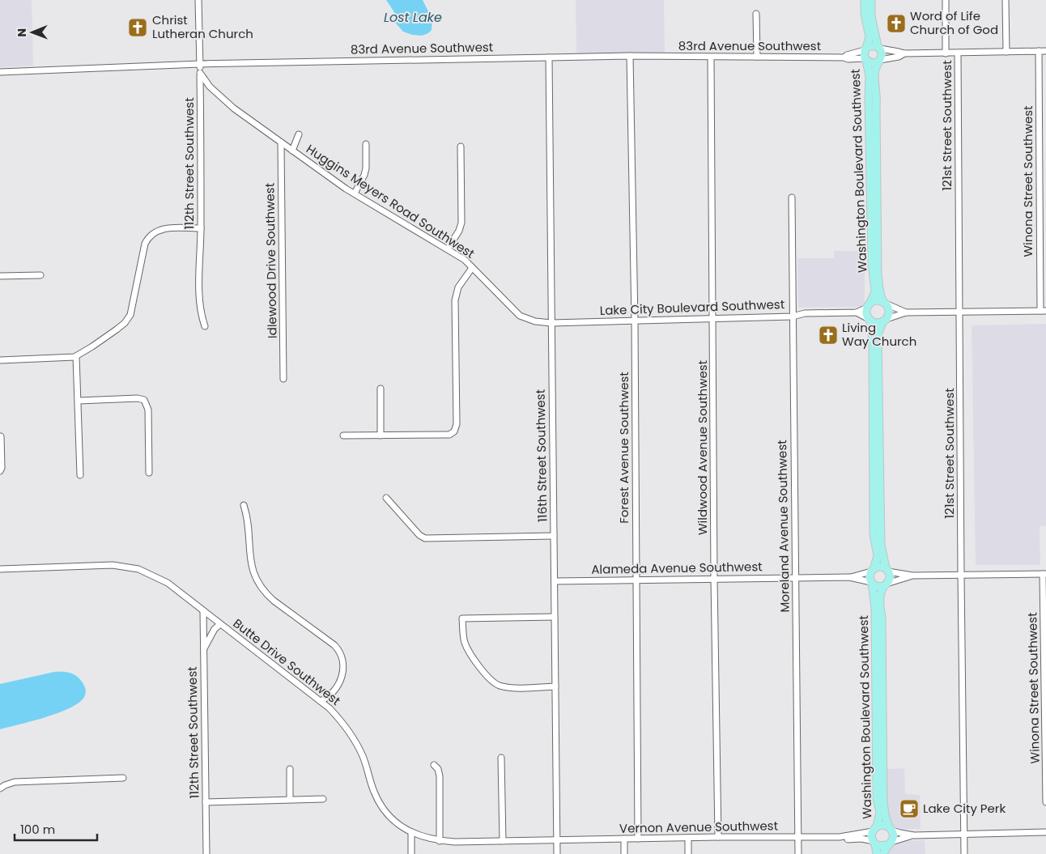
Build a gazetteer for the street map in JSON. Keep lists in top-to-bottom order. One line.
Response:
{"streets":{"main road":["Washington Boulevard Southwest"],"street":["83rd Avenue Southwest","121st Street Southwest","112th Street Southwest","Winona Street Southwest","Huggins Meyers Road Southwest","Idlewood Drive Southwest","Lake City Boulevard Southwest","Forest Avenue Southwest","Wildwood Avenue Southwest","116th Street Southwest","Moreland Avenue Southwest","Alameda Avenue Southwest","Butte Drive Southwest","Vernon Avenue Southwest"]},"crossings":[["83rd Avenue Southwest","112th Street Southwest"],["83rd Avenue Southwest","Washington Boulevard Southwest"],["83rd Avenue Southwest","Forest Avenue Southwest"],["83rd Avenue Southwest","Wildwood Avenue Southwest"],["83rd Avenue Southwest","116th Street Southwest"],["112th Street Southwest","Huggins Meyers Road Southwest"],["112th Street Southwest","Butte Drive Southwest"],["Washington Boulevard Southwest","Lake City Boulevard Southwest"],["Washington Boulevard Southwest","Alameda Avenue Southwest"],["Washington Boulevard Southwest","Vernon Avenue Southwest"],["Huggins Meyers Road Southwest","Idlewood Drive Southwest"],["Huggins Meyers Road Southwest","Lake City Boulevard Southwest"],["Lake City Boulevard Southwest","Forest Avenue Southwest"],["Lake City Boulevard Southwest","Wildwood Avenue Southwest"],["Lake City Boulevard Southwest","116th Street Southwest"],["Lake City Boulevard Southwest","Moreland Avenue Southwest"],["Forest Avenue Southwest","Alameda Avenue Southwest"],["Forest Avenue Southwest","Vernon Avenue Southwest"],["Wildwood Avenue Southwest","Alameda Avenue Southwest"],["Wildwood Avenue Southwest","Vernon Avenue Southwest"],["116th Street Southwest","Alameda Avenue Southwest"],["116th Street Southwest","Butte Drive Southwest"],["116th Street Southwest","Vernon Avenue Southwest"],["Moreland Avenue Southwest","Alameda Avenue Southwest"],["Moreland Avenue Southwest","Vernon Avenue Southwest"],["Butte Drive Southwest","Vernon Avenue Southwest"]],"water":["Lost Lake"],"places":{"church":["Word of Life Church of God","Christ Lutheran Church","Living Way Church"],"cafe":["Lake City Perk"]},"scale_bar":"100 m","north":"left"}
